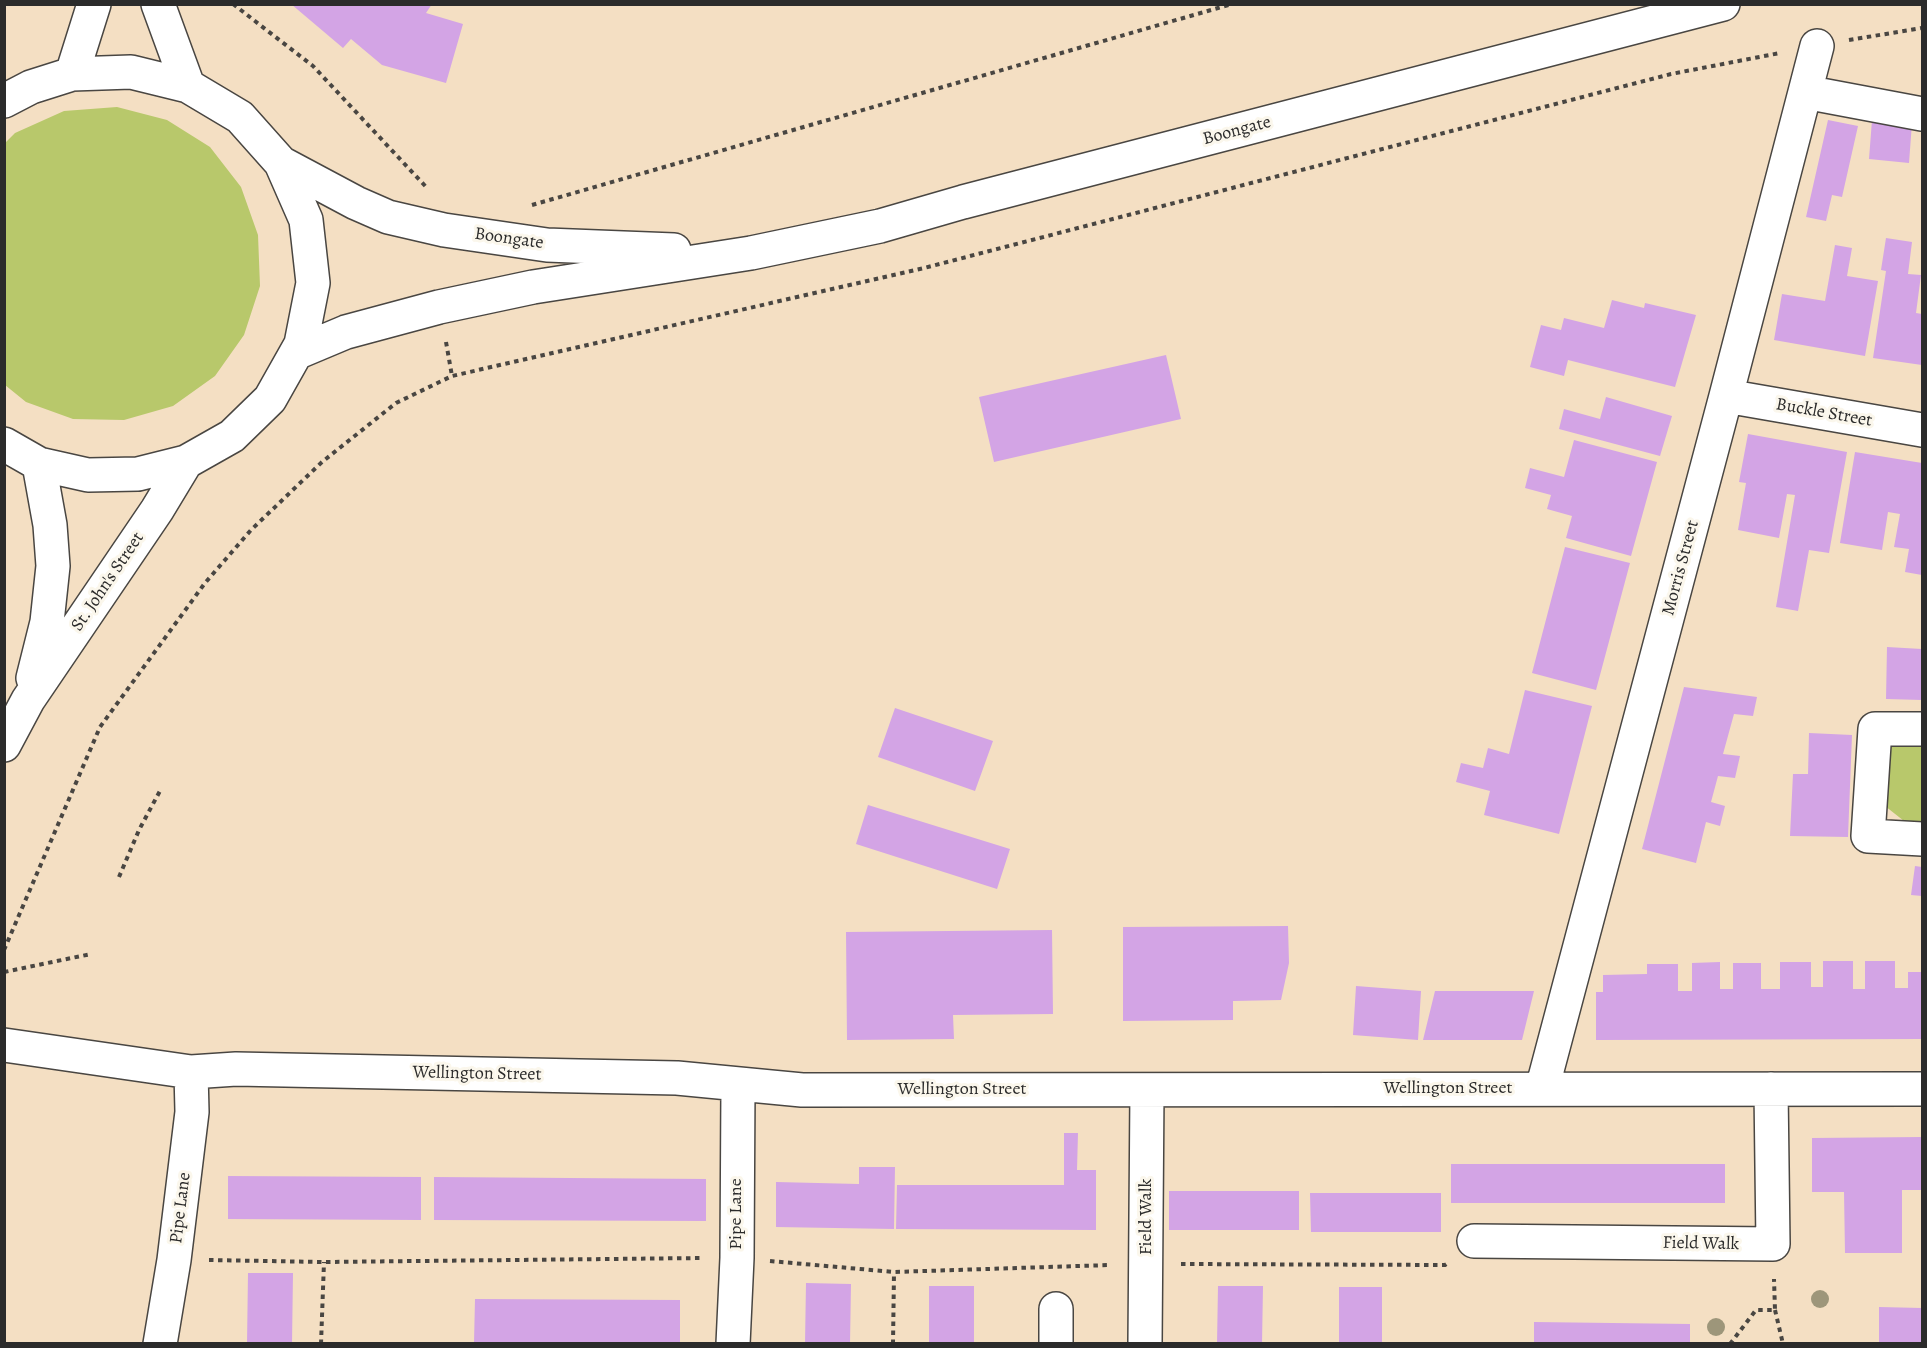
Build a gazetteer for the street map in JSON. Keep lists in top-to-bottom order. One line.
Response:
{"streets":{"street":["Boongate","Buckle Street","Morris Street","St. John's Street","Wellington Street","Pipe Lane","Field Walk"]},"crossings":[["Buckle Street","Morris Street"],["Morris Street","Wellington Street"],["Wellington Street","Pipe Lane"],["Wellington Street","Field Walk"]]}
